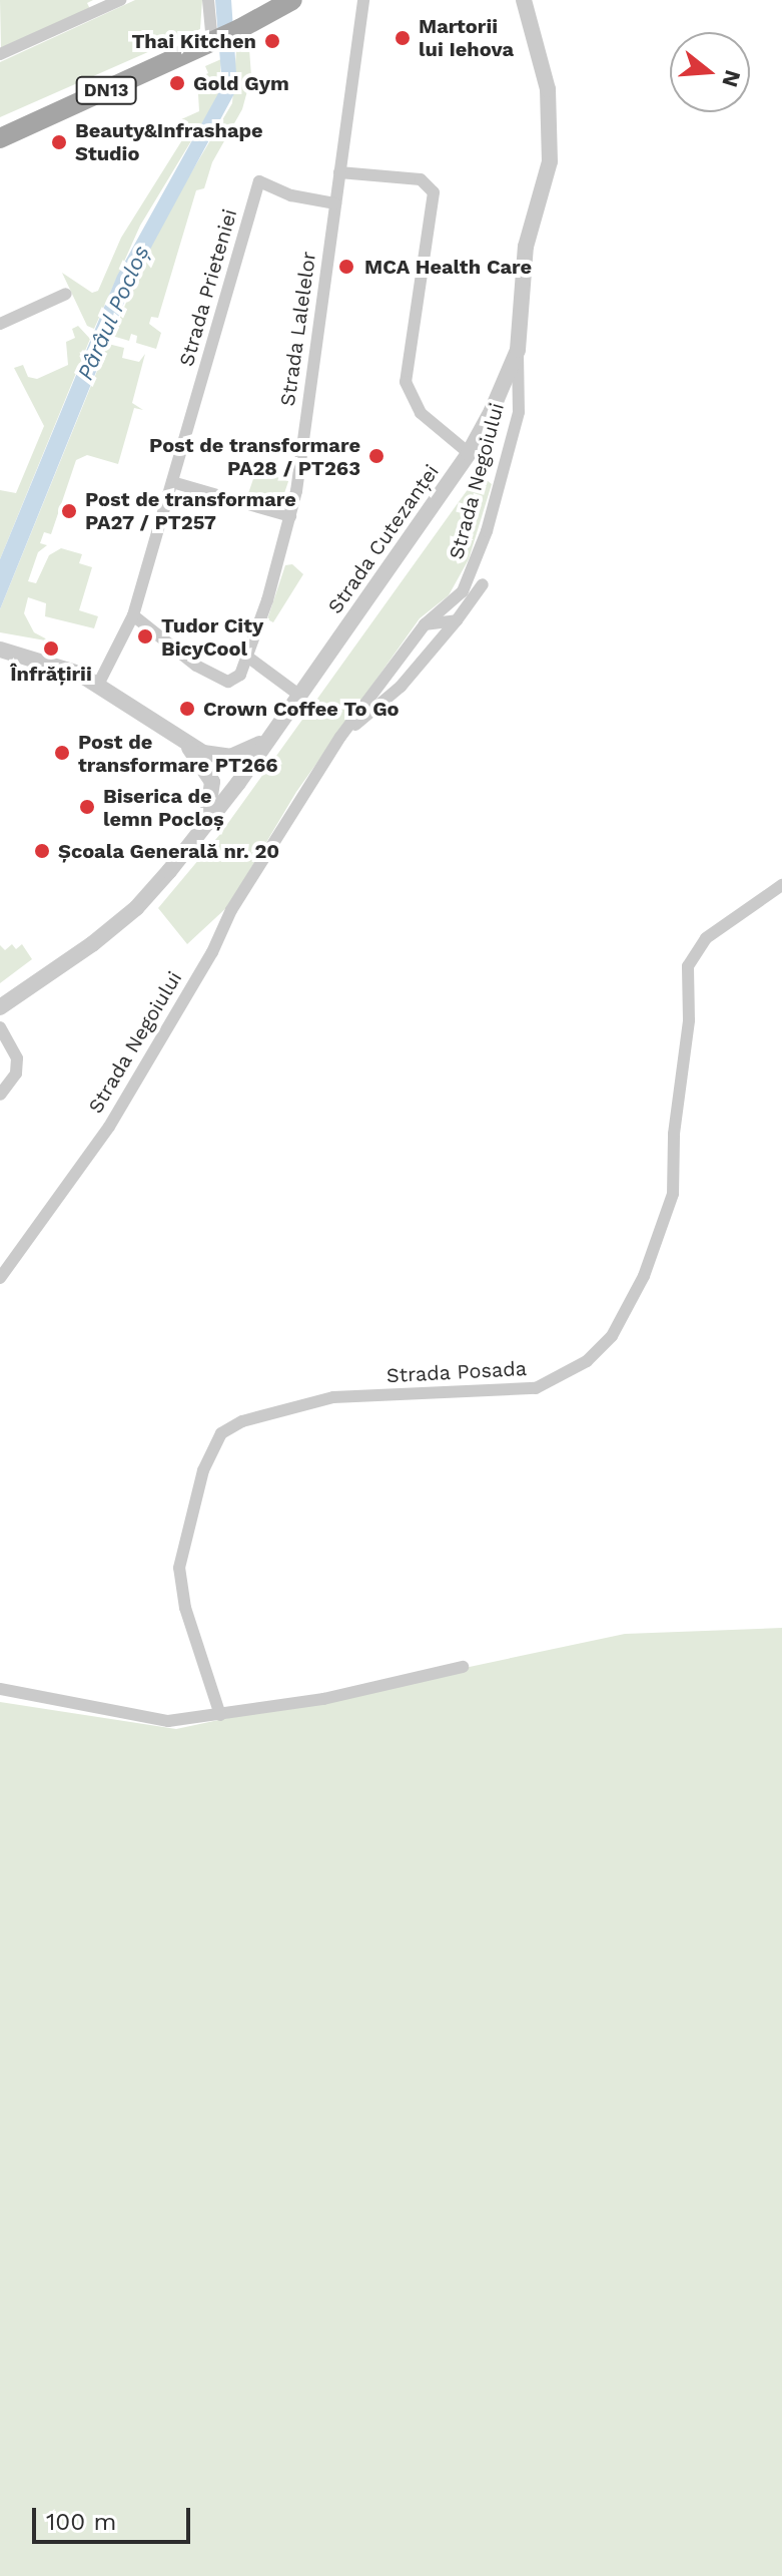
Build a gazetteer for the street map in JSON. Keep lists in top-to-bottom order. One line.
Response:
{"streets":{"main road":["DN13"],"street":["Strada Prieteniei","Strada Lalelelor","Strada Negoiului","Strada Cutezanței","Strada Posada"]},"crossings":[["Strada Prieteniei","Strada Lalelelor"],["Strada Negoiului","Strada Cutezanței"]],"water":["Pârâul Pocloș"],"places":["Martorii lui Iehova","Thai Kitchen","Gold Gym","Beauty&Infrashape Studio","MCA Health Care","Post de transformare PA28 / PT263","Post de transformare PA27 / PT257","Tudor City BicyCool","Înfrățirii","Crown Coffee To Go","Post de transformare PT266","Biserica de lemn Pocloș","Școala Generală nr. 20"],"scale_bar":"100 m","north":"right"}
